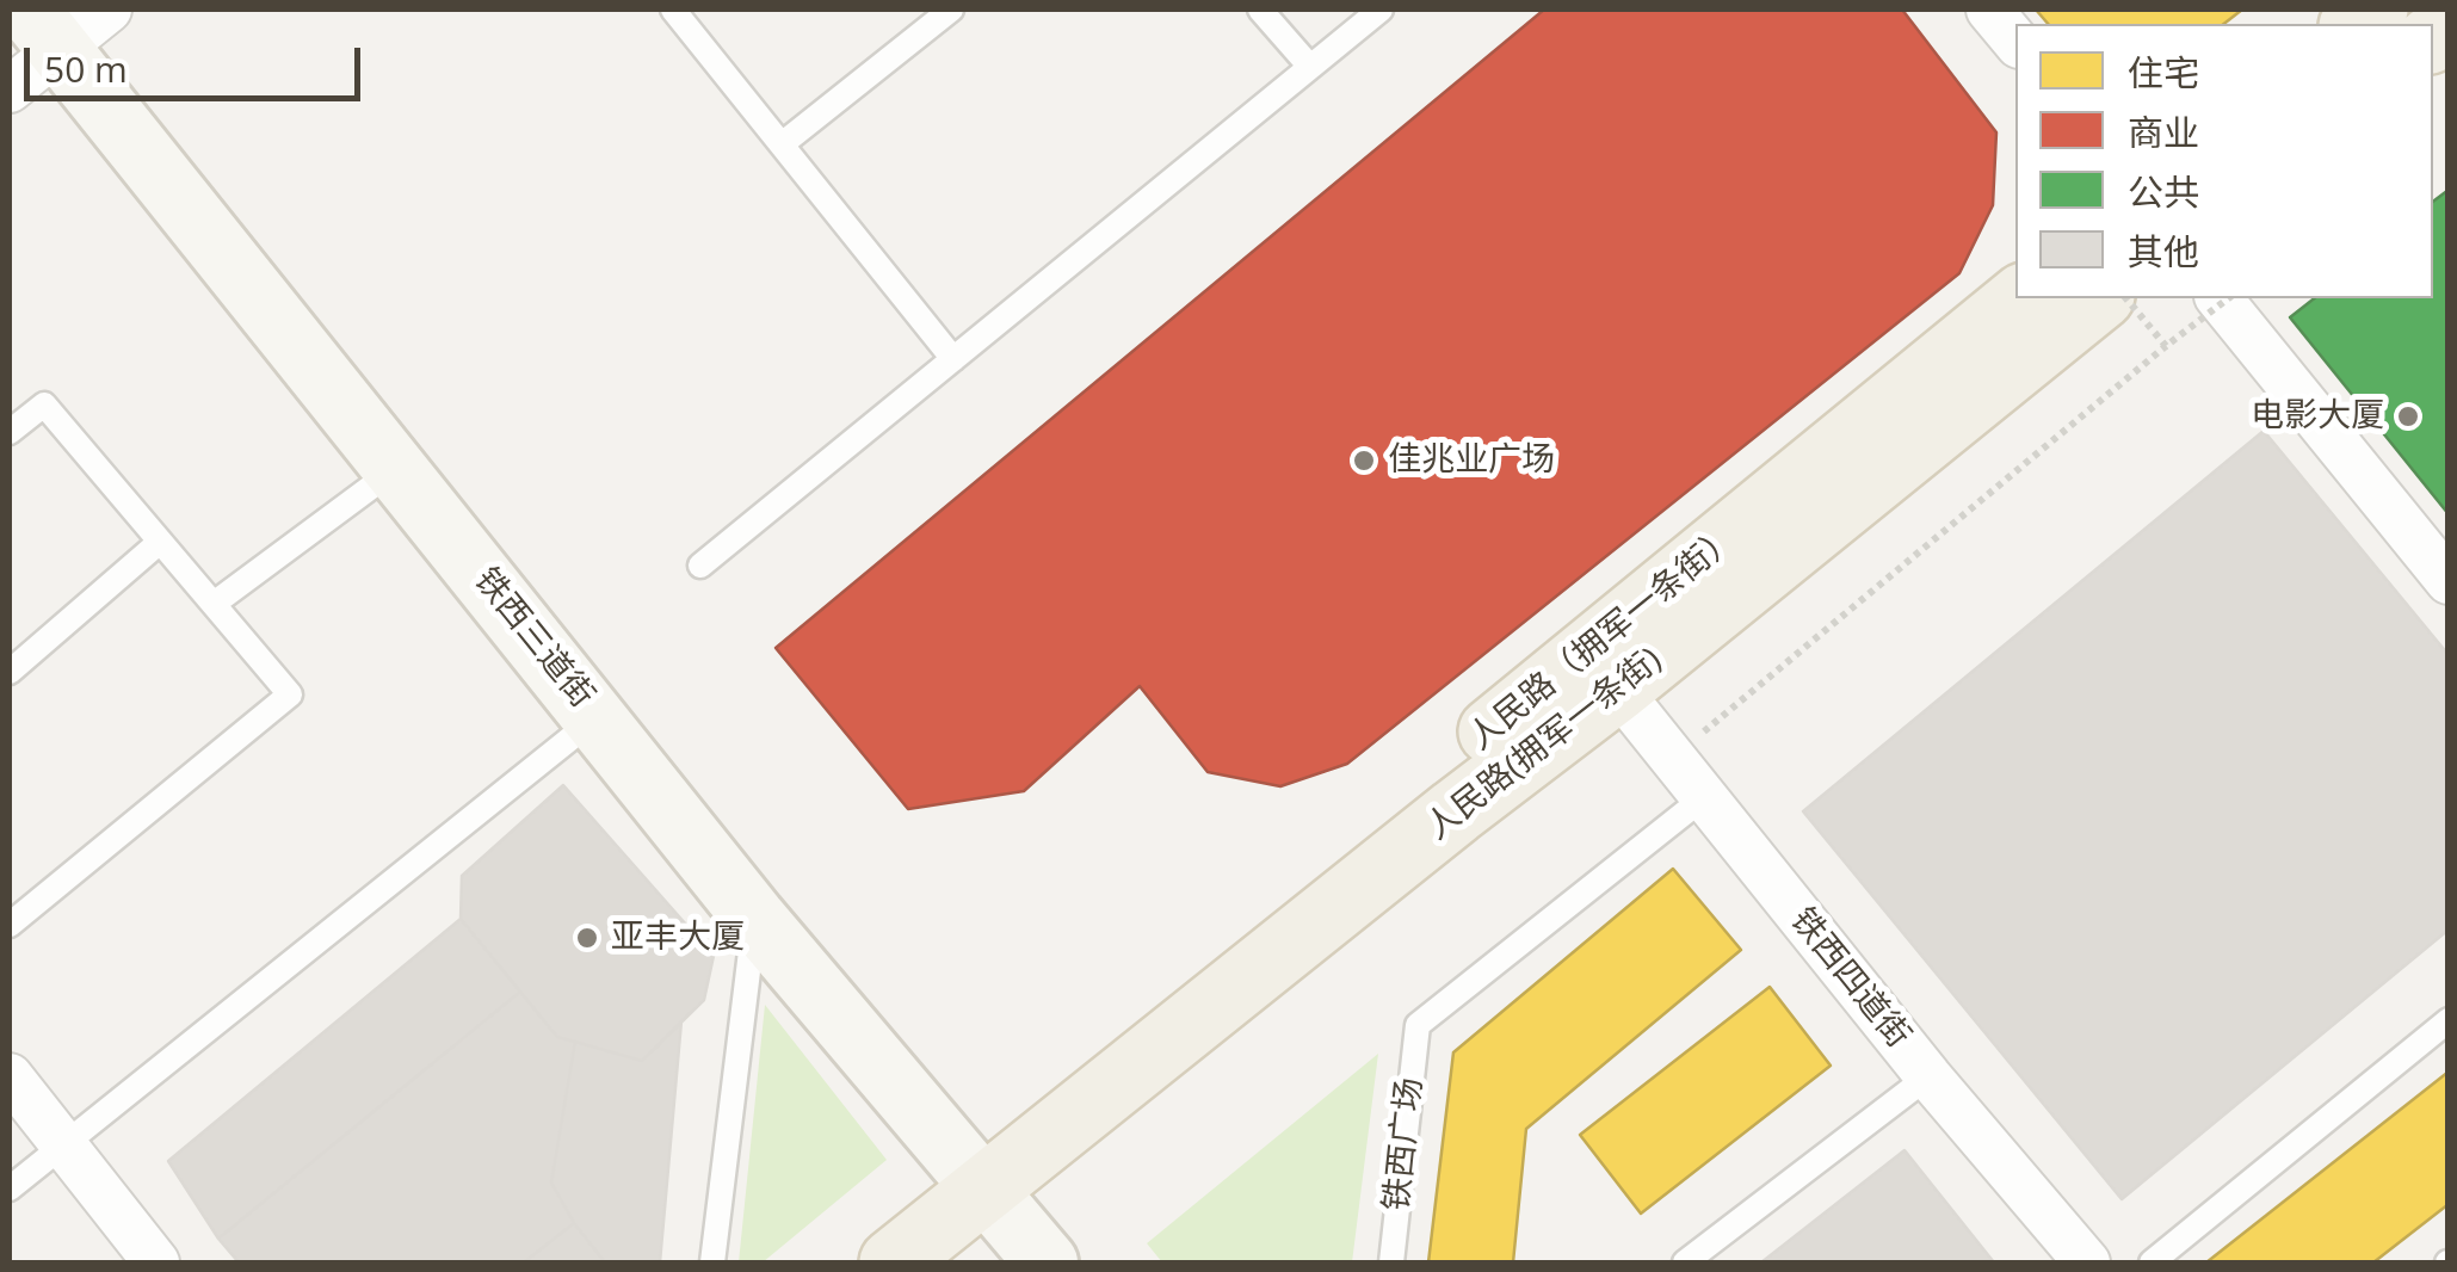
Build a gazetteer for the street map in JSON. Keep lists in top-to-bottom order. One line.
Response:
{"streets":{"main road":["铁西三道街","人民路（拥军一条街）","人民路(拥军一条街)"],"street":["铁西四道街"],"lane":["铁西广场"]},"crossings":[["铁西三道街","人民路（拥军一条街）"],["铁西三道街","人民路(拥军一条街)"],["人民路（拥军一条街）","人民路(拥军一条街)"],["人民路(拥军一条街)","铁西四道街"],["铁西四道街","铁西广场"]],"places":["电影大厦","佳兆业广场","亚丰大厦"],"legend":["住宅","商业","公共","其他"],"scale_bar":"50 m"}
